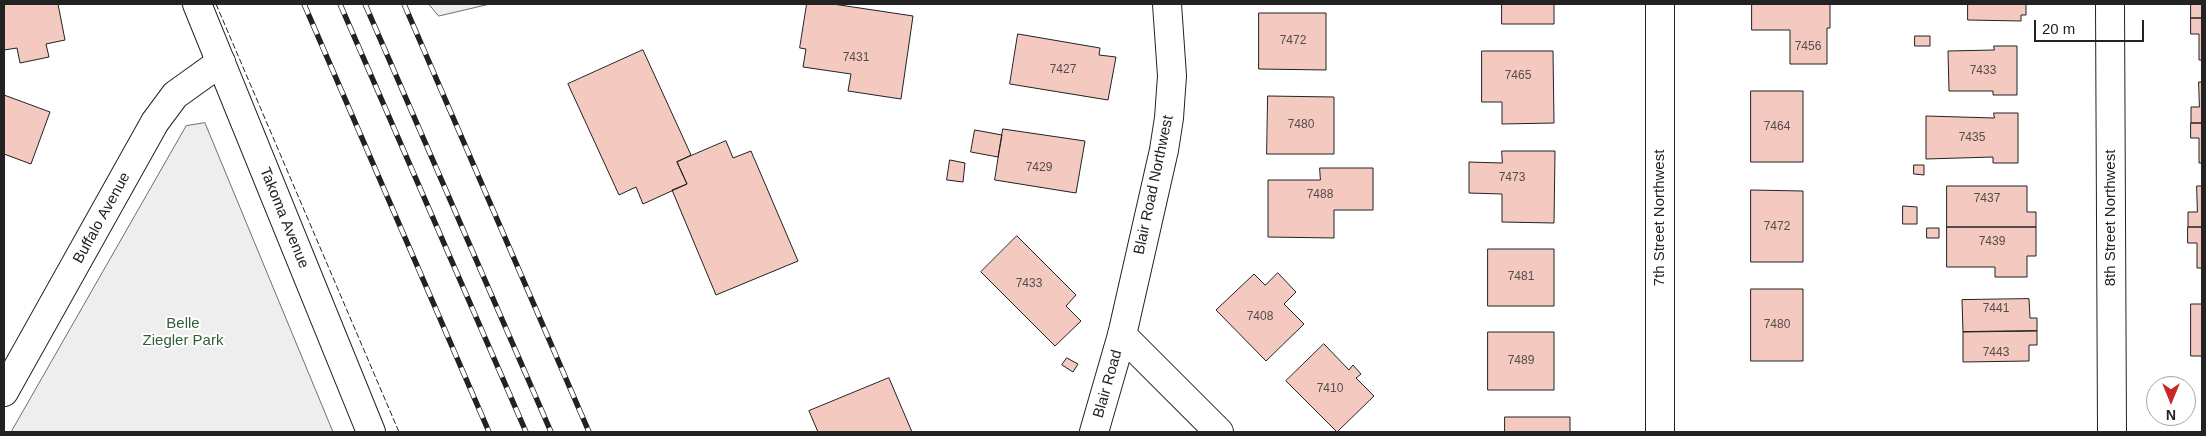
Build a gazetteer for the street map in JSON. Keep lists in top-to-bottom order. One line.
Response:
{"streets":{"street":["Blair Road Northwest","Buffalo Avenue","Takoma Avenue","7th Street Northwest","8th Street Northwest","Blair Road"]},"crossings":[["Blair Road Northwest","Blair Road"],["Buffalo Avenue","Takoma Avenue"]],"parks":["Belle Ziegler Park"],"house_numbers":["7472","7456","7431","7427","7433","7465","7480","7464","7435","7429","7473","7488","7437","7472","7439","7481","7433","7441","7408","7480","7443","7489","7410"],"scale_bar":"20 m","north":"bottom"}
